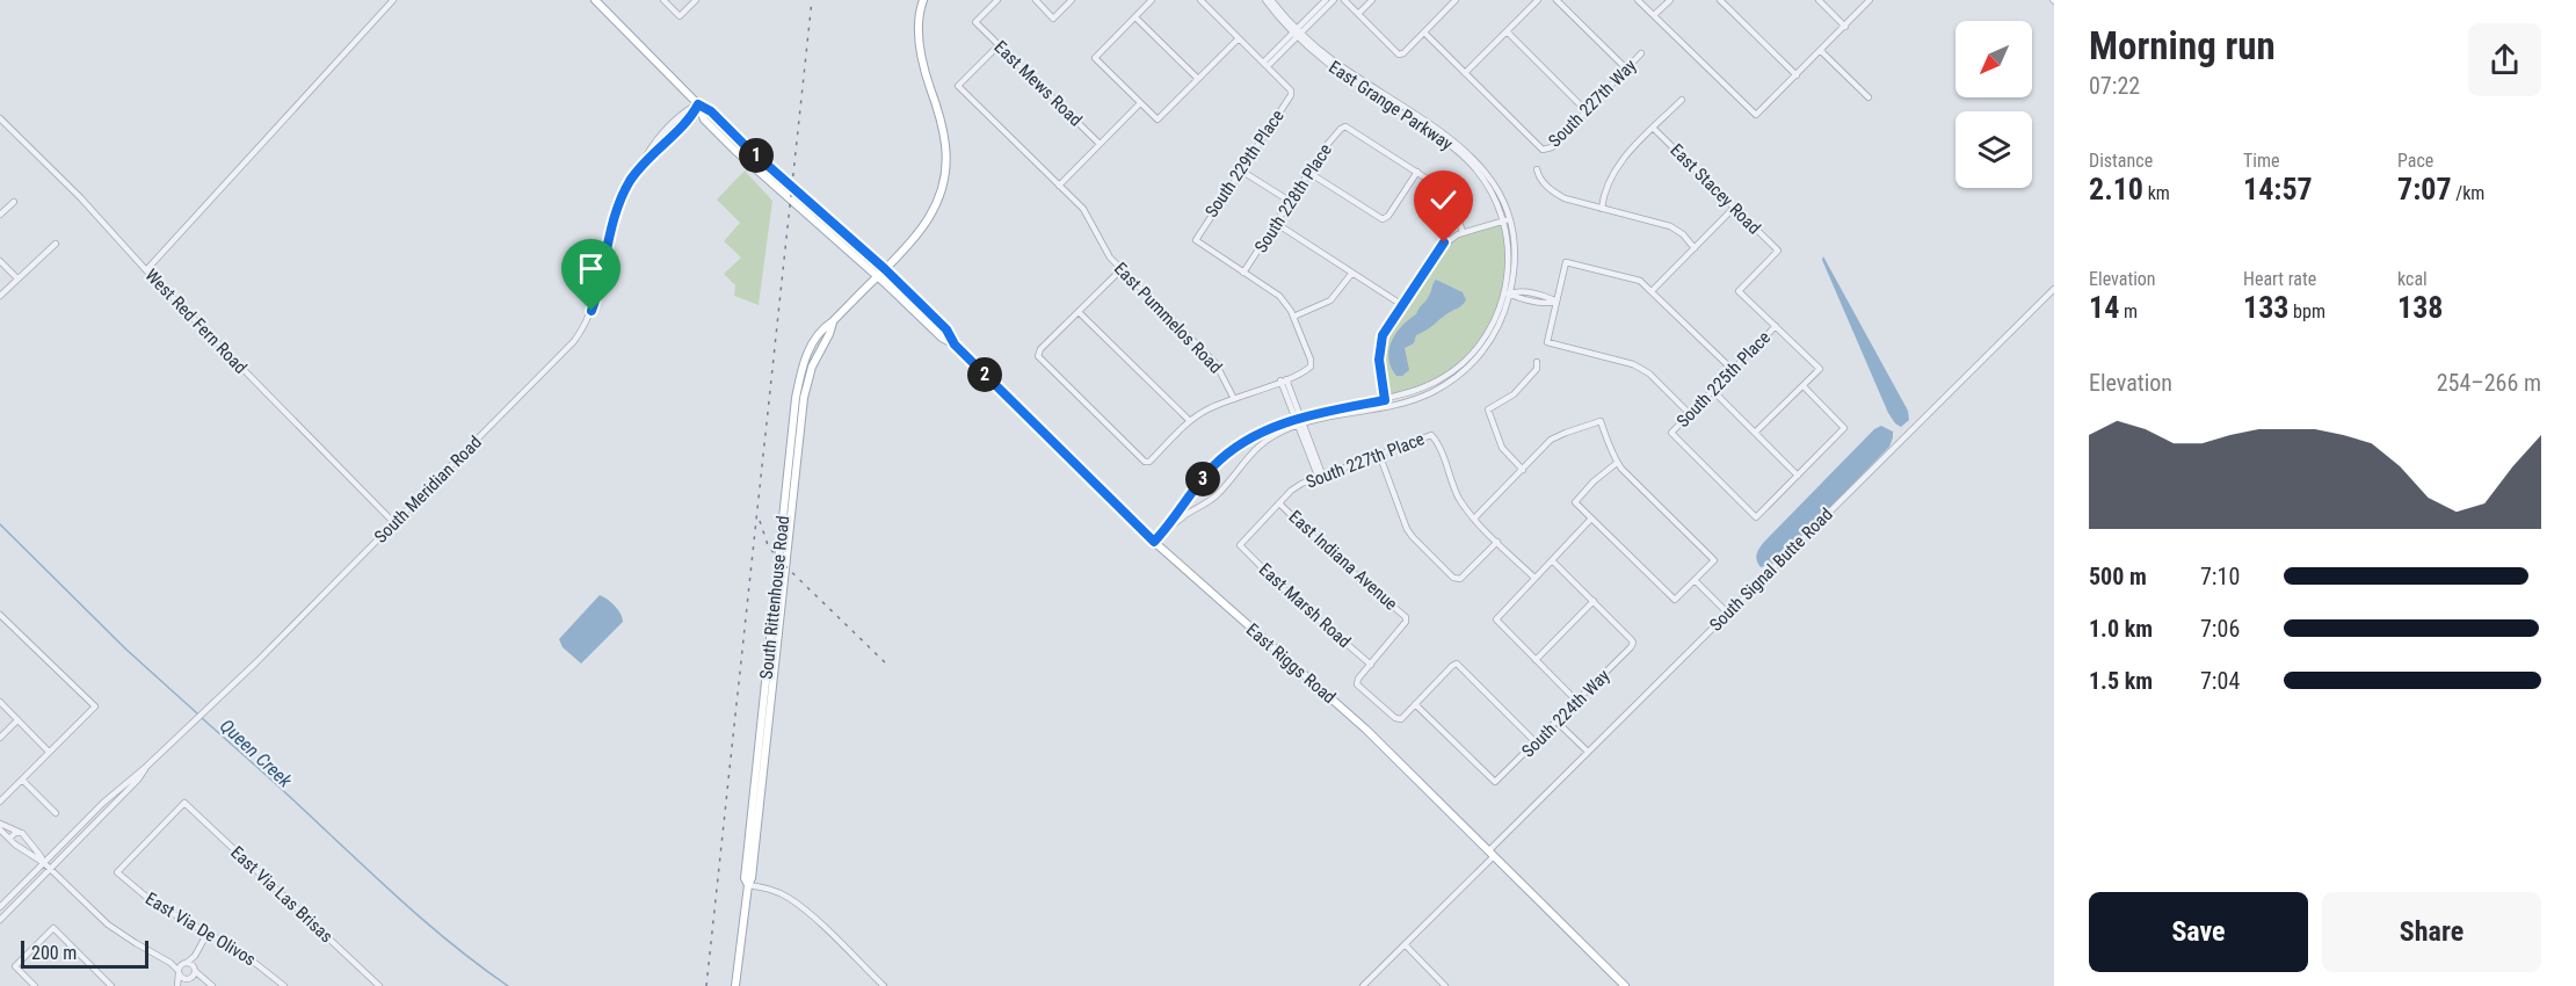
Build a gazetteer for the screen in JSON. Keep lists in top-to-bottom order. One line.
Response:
{"streets":{"main road":["South Rittenhouse Road","East Riggs Road"],"street":["East Mews Road","South 227th Way","East Grange Parkway","South 229th Place","East Stacey Road","South 228th Place","East Pummelos Road","West Red Fern Road","South 225th Place","South 227th Place","South Meridian Road","East Indiana Avenue","South Signal Butte Road","East Marsh Road","South 224th Way","East Via Las Brisas","East Via De Olivos"]},"crossings":[["East Mews Road","East Pummelos Road"],["South 229th Place","South 228th Place"],["East Stacey Road","South 225th Place"],["West Red Fern Road","South Meridian Road"],["South 227th Place","East Indiana Avenue"],["South 227th Place","East Marsh Road"],["South Meridian Road","East Riggs Road"],["East Indiana Avenue","East Marsh Road"],["South Signal Butte Road","East Riggs Road"],["South Rittenhouse Road","East Riggs Road"],["East Via Las Brisas","East Via De Olivos"]],"water":["Queen Creek"],"scale_bar":"200 m","north":"bottom left","page":{"heading":["Morning run","07:22"],"stats":[["Distance","2.10 km"],["Time","14:57"],["Pace","7:07 /km"],["Elevation","14 m"],["Heart rate","133 bpm"],["kcal","138"]],"pins":["1","2","3"],"chart":["Elevation","254–266 m"],"list":[{"name":"500 m","note":"7:10"},{"name":"1.0 km","note":"7:06"},{"name":"1.5 km","note":"7:04"}],"buttons":["Save","Share"],"scale":"200 m"}}
